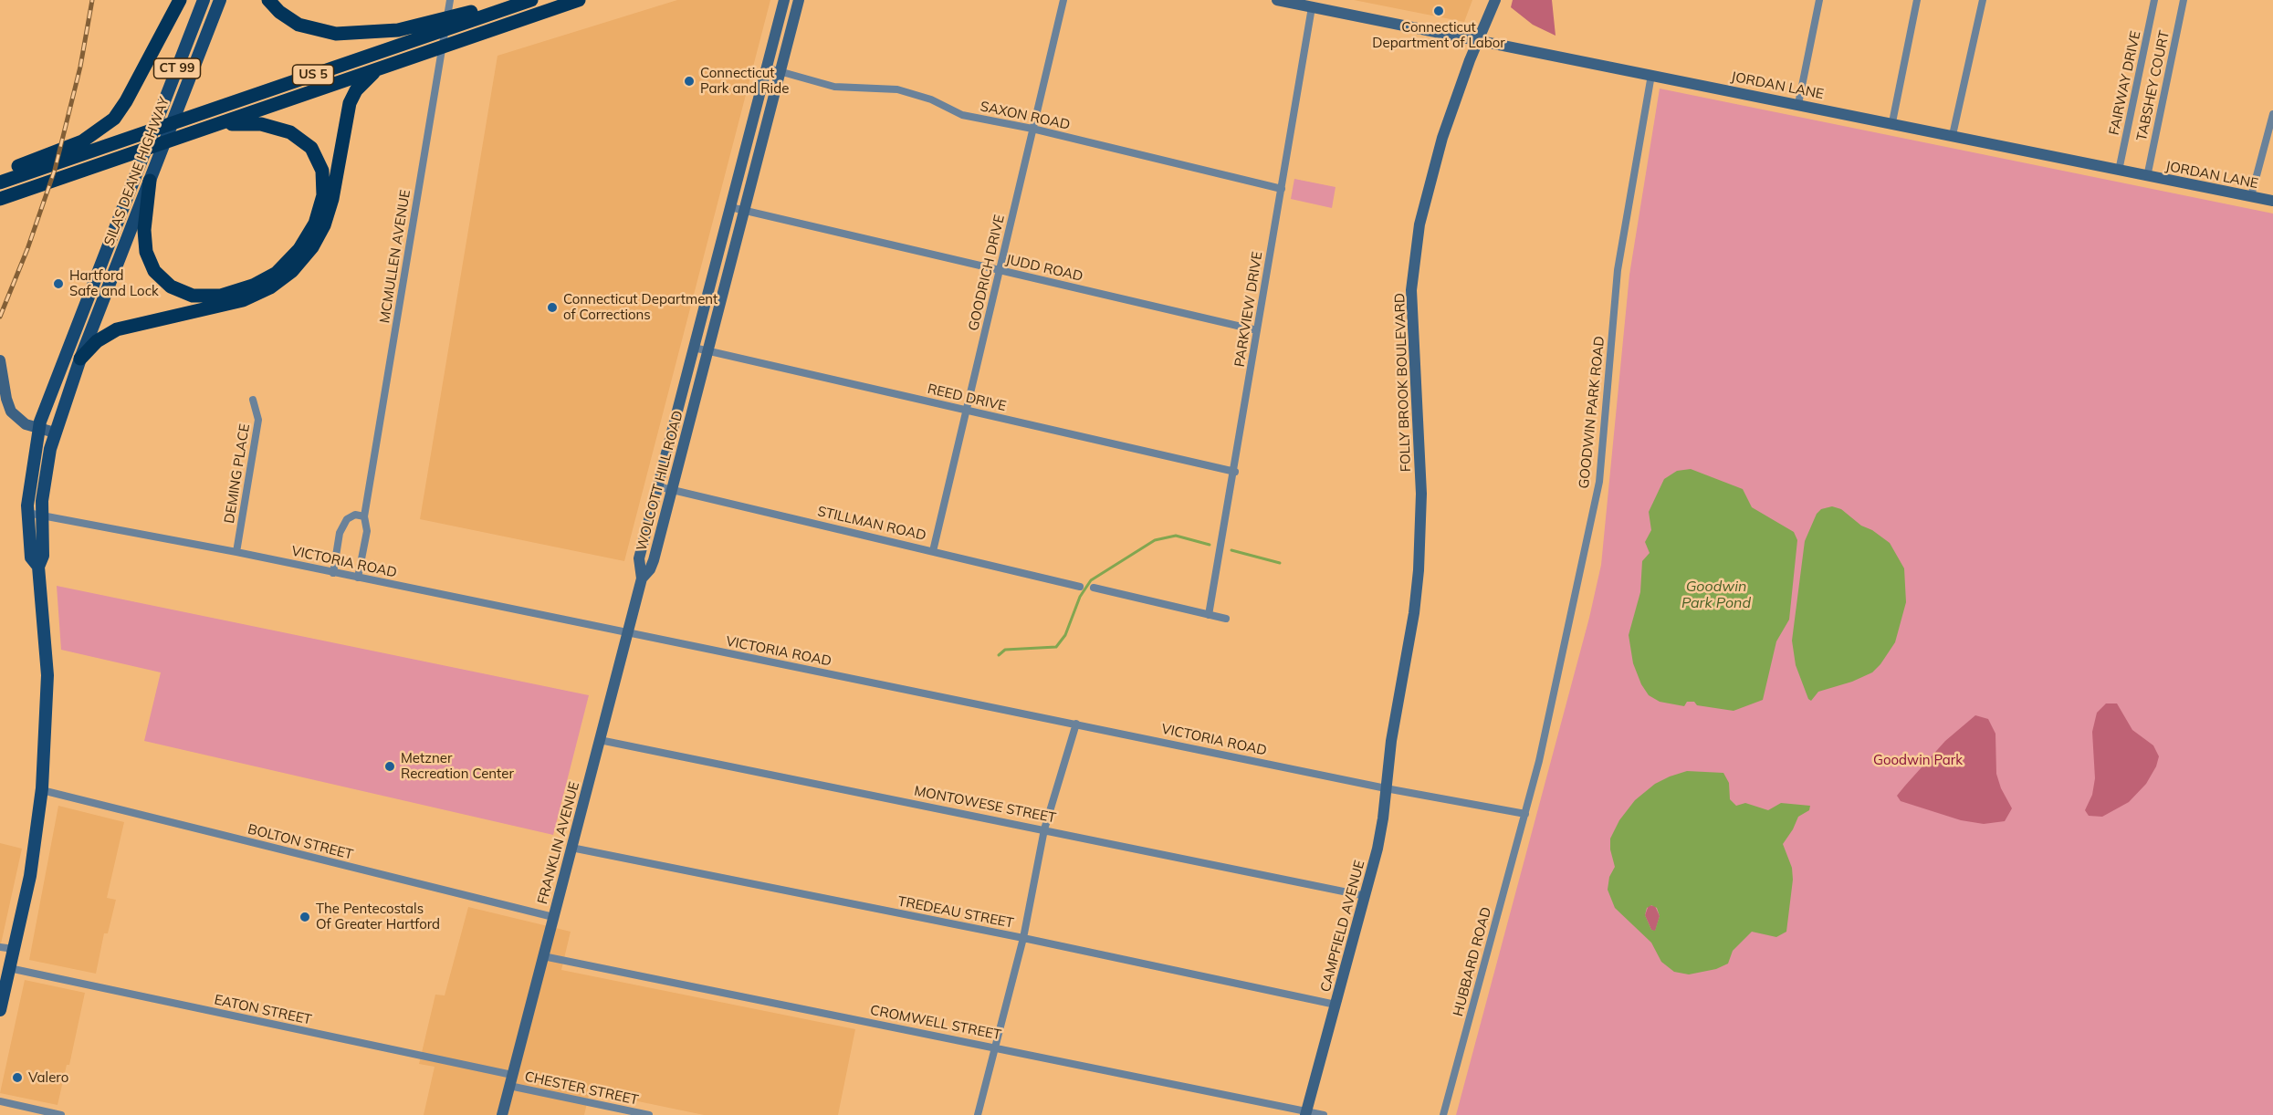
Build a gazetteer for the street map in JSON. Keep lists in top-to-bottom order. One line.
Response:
{"streets":{"highway":["US 5"],"main road":["CT 99","JORDAN LANE","SILAS DEANE HIGHWAY","FOLLY BROOK BOULEVARD","WOLCOTT HILL ROAD","FRANKLIN AVENUE","CAMPFIELD AVENUE"],"street":["FAIRWAY DRIVE","TABSHEY COURT","SAXON ROAD","MCMULLEN AVENUE","JUDD ROAD","GOODRICH DRIVE","PARKVIEW DRIVE","REED DRIVE","GOODWIN PARK ROAD","DEMING PLACE","STILLMAN ROAD","VICTORIA ROAD","MONTOWESE STREET","BOLTON STREET","TREDEAU STREET","HUBBARD ROAD","EATON STREET","CROMWELL STREET","CHESTER STREET"]},"crossings":[["FAIRWAY DRIVE","JORDAN LANE"],["JORDAN LANE","TABSHEY COURT"],["JORDAN LANE","PARKVIEW DRIVE"],["JORDAN LANE","FOLLY BROOK BOULEVARD"],["JORDAN LANE","GOODWIN PARK ROAD"],["SAXON ROAD","GOODRICH DRIVE"],["SAXON ROAD","PARKVIEW DRIVE"],["SAXON ROAD","WOLCOTT HILL ROAD"],["SILAS DEANE HIGHWAY","VICTORIA ROAD"],["MCMULLEN AVENUE","VICTORIA ROAD"],["JUDD ROAD","GOODRICH DRIVE"],["JUDD ROAD","PARKVIEW DRIVE"],["JUDD ROAD","WOLCOTT HILL ROAD"],["GOODRICH DRIVE","REED DRIVE"],["GOODRICH DRIVE","STILLMAN ROAD"],["PARKVIEW DRIVE","REED DRIVE"],["FOLLY BROOK BOULEVARD","CAMPFIELD AVENUE"],["REED DRIVE","WOLCOTT HILL ROAD"],["GOODWIN PARK ROAD","VICTORIA ROAD"],["GOODWIN PARK ROAD","HUBBARD ROAD"],["DEMING PLACE","VICTORIA ROAD"],["WOLCOTT HILL ROAD","STILLMAN ROAD"],["WOLCOTT HILL ROAD","FRANKLIN AVENUE"],["VICTORIA ROAD","FRANKLIN AVENUE"],["VICTORIA ROAD","CAMPFIELD AVENUE"],["VICTORIA ROAD","HUBBARD ROAD"],["MONTOWESE STREET","FRANKLIN AVENUE"],["MONTOWESE STREET","CAMPFIELD AVENUE"],["BOLTON STREET","FRANKLIN AVENUE"],["FRANKLIN AVENUE","TREDEAU STREET"],["FRANKLIN AVENUE","EATON STREET"],["FRANKLIN AVENUE","CROMWELL STREET"],["FRANKLIN AVENUE","CHESTER STREET"],["TREDEAU STREET","CAMPFIELD AVENUE"],["CAMPFIELD AVENUE","CROMWELL STREET"],["EATON STREET","CHESTER STREET"]],"water":["Goodwin Park Pond"],"parks":["Goodwin Park"],"places":["Connecticut Department of Labor","Connecticut Park and Ride","Hartford Safe and Lock","Connecticut Department of Corrections","Metzner Recreation Center","The Pentecostals Of Greater Hartford","Valero"]}
